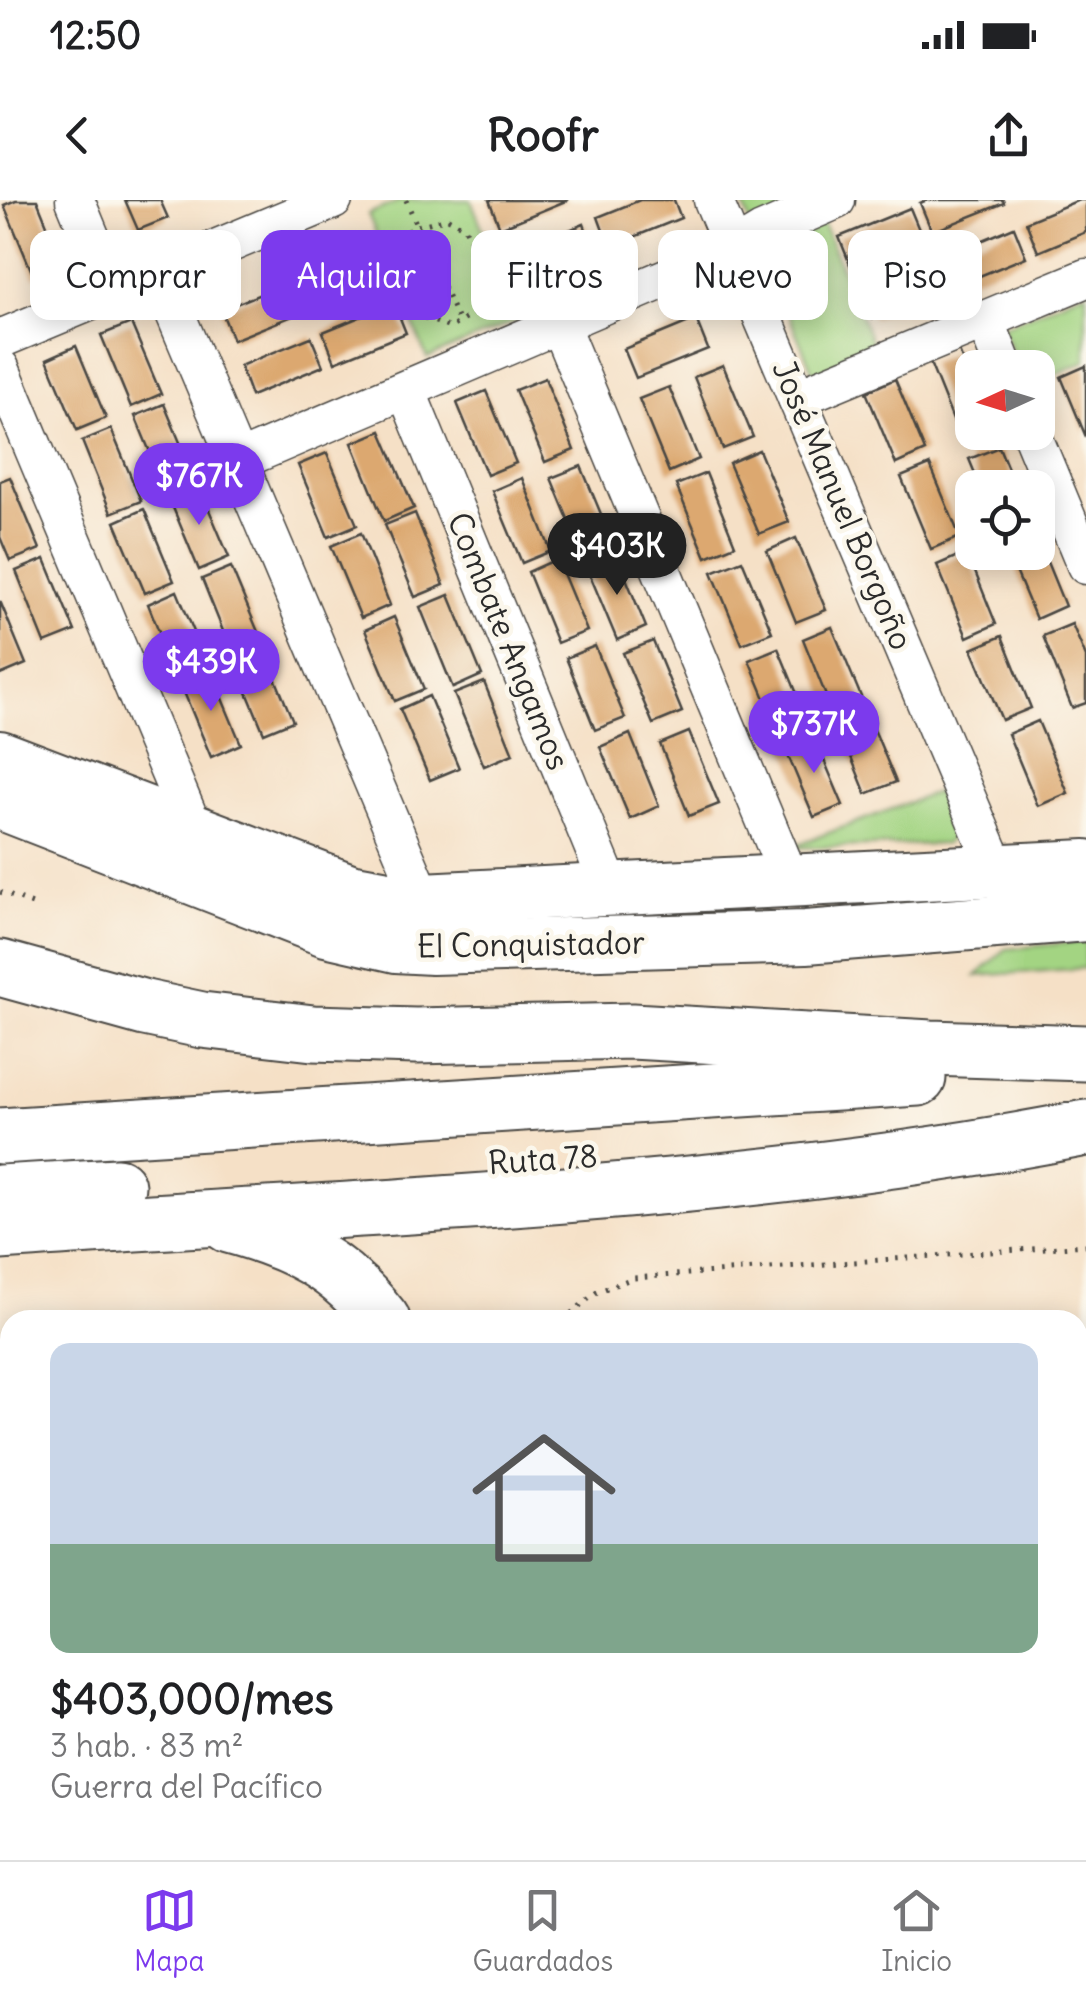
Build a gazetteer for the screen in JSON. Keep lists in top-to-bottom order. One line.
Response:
{"streets":{"highway":["Ruta 78"],"main road":["El Conquistador"],"street":["José Manuel Borgoño","Combate Angamos"]},"crossings":[["José Manuel Borgoño","El Conquistador"],["Combate Angamos","El Conquistador"]],"north":"left","page":{"status":"12:50","header":"Roofr","chip":["Comprar","Alquilar","Filtros","Nuevo","Piso"],"price":["$767K","$403K","$439K","$737K"],"list":[{"name":"$403,000/mes","note":"3 hab. · 83 m² · Guerra del Pacífico"}],"tabs":["Mapa","Guardados","Inicio"]}}
